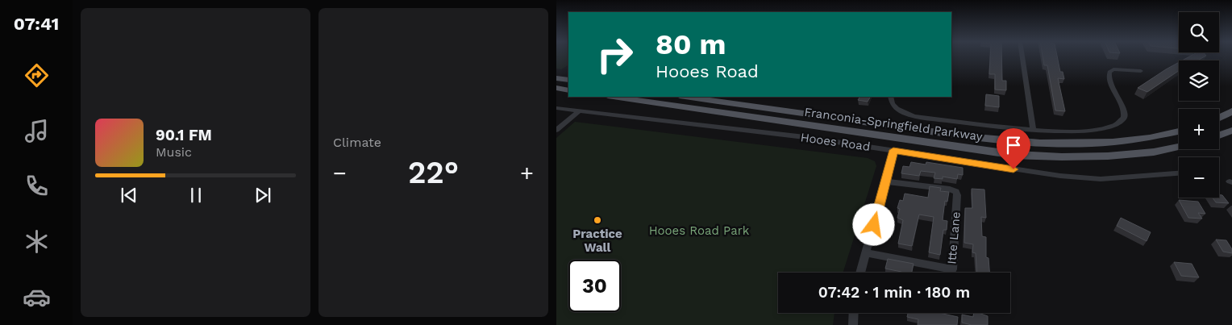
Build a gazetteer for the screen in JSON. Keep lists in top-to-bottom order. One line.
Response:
{"streets":{"main road":["Franconia-Springfield Parkway"],"street":["Hooes Road","Itte Lane"]},"parks":["Hooes Road Park"],"places":["Practice Wall"],"page":{"tabs":"07:41","tile":"Climate","map_buttons":["+","−"],"turn":["80 m","Hooes Road"],"song":["90.1 FM","Music"],"heat":["−","22°","+"],"limit":"30","trip":"07:42 · 1 min · 180 m"}}
